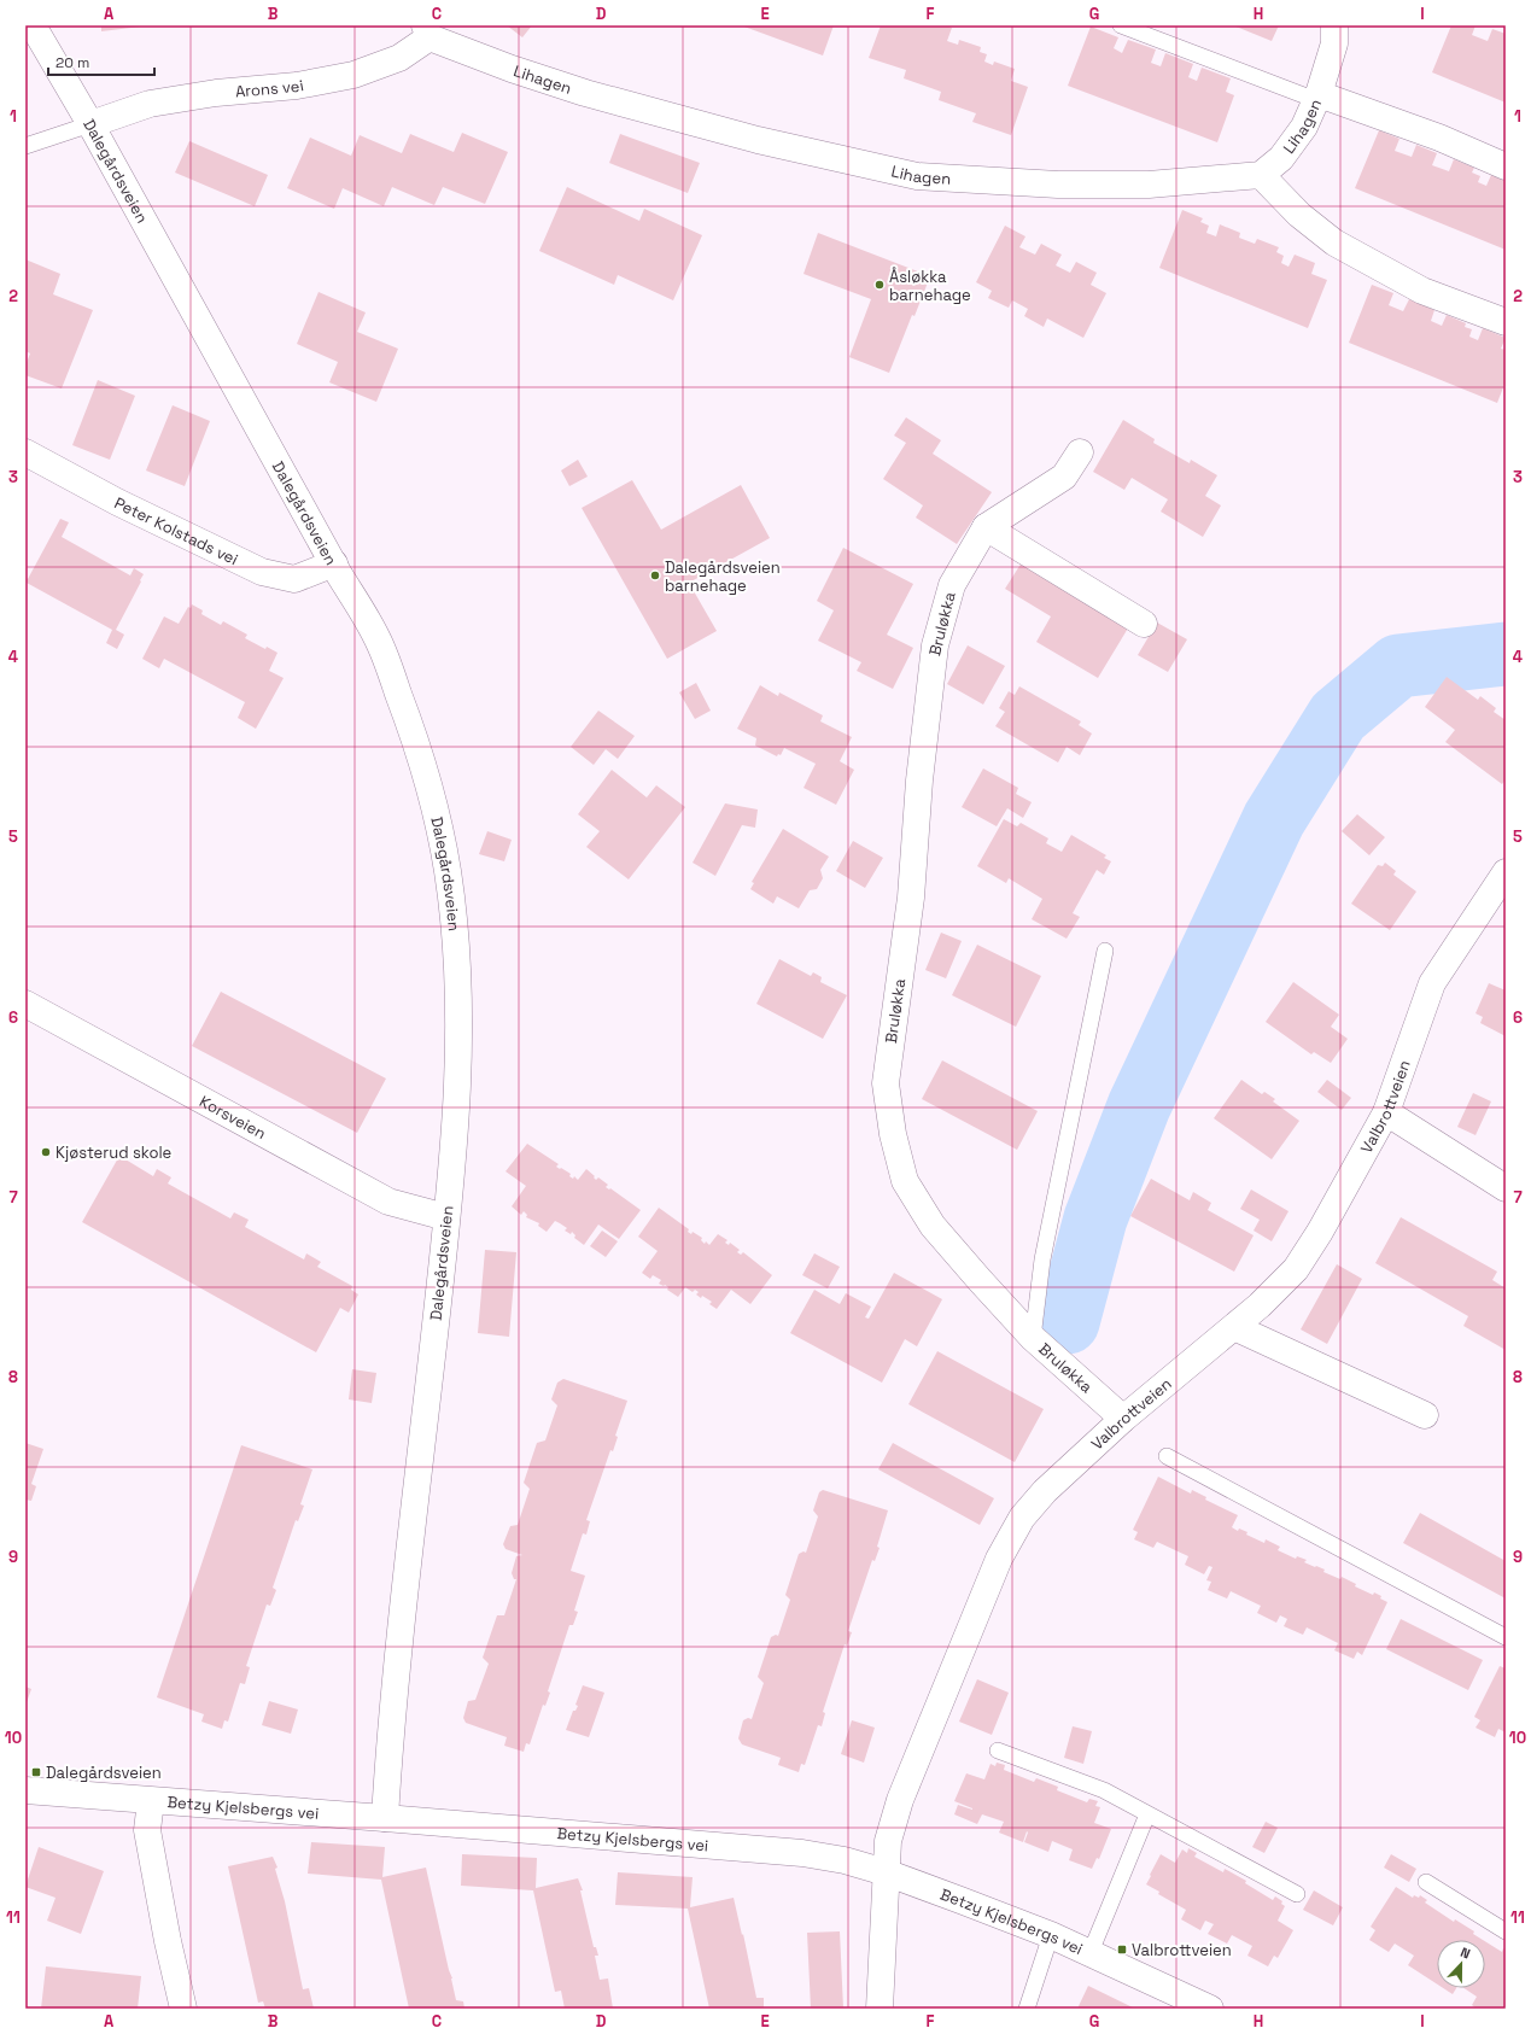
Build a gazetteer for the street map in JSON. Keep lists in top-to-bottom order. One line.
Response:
{"streets":{"street":["Lihagen","Arons vei","Dalegårdsveien","Peter Kolstads vei","Bruløkka","Valbrottveien","Korsveien","Betzy Kjelsbergs vei"]},"crossings":[["Lihagen","Arons vei"],["Arons vei","Dalegårdsveien"],["Dalegårdsveien","Peter Kolstads vei"],["Dalegårdsveien","Korsveien"],["Dalegårdsveien","Betzy Kjelsbergs vei"],["Bruløkka","Valbrottveien"],["Valbrottveien","Betzy Kjelsbergs vei"]],"places":{"other":["Åsløkka barnehage","Dalegårdsveien barnehage","Kjøsterud skole"],"transit":["Dalegårdsveien","Valbrottveien"]},"scale_bar":"20 m","north":"top","grid":{"columns":["A","B","C","D","E","F","G","H","I"],"rows":["1","2","3","4","5","6","7","8","9","10","11"]}}
